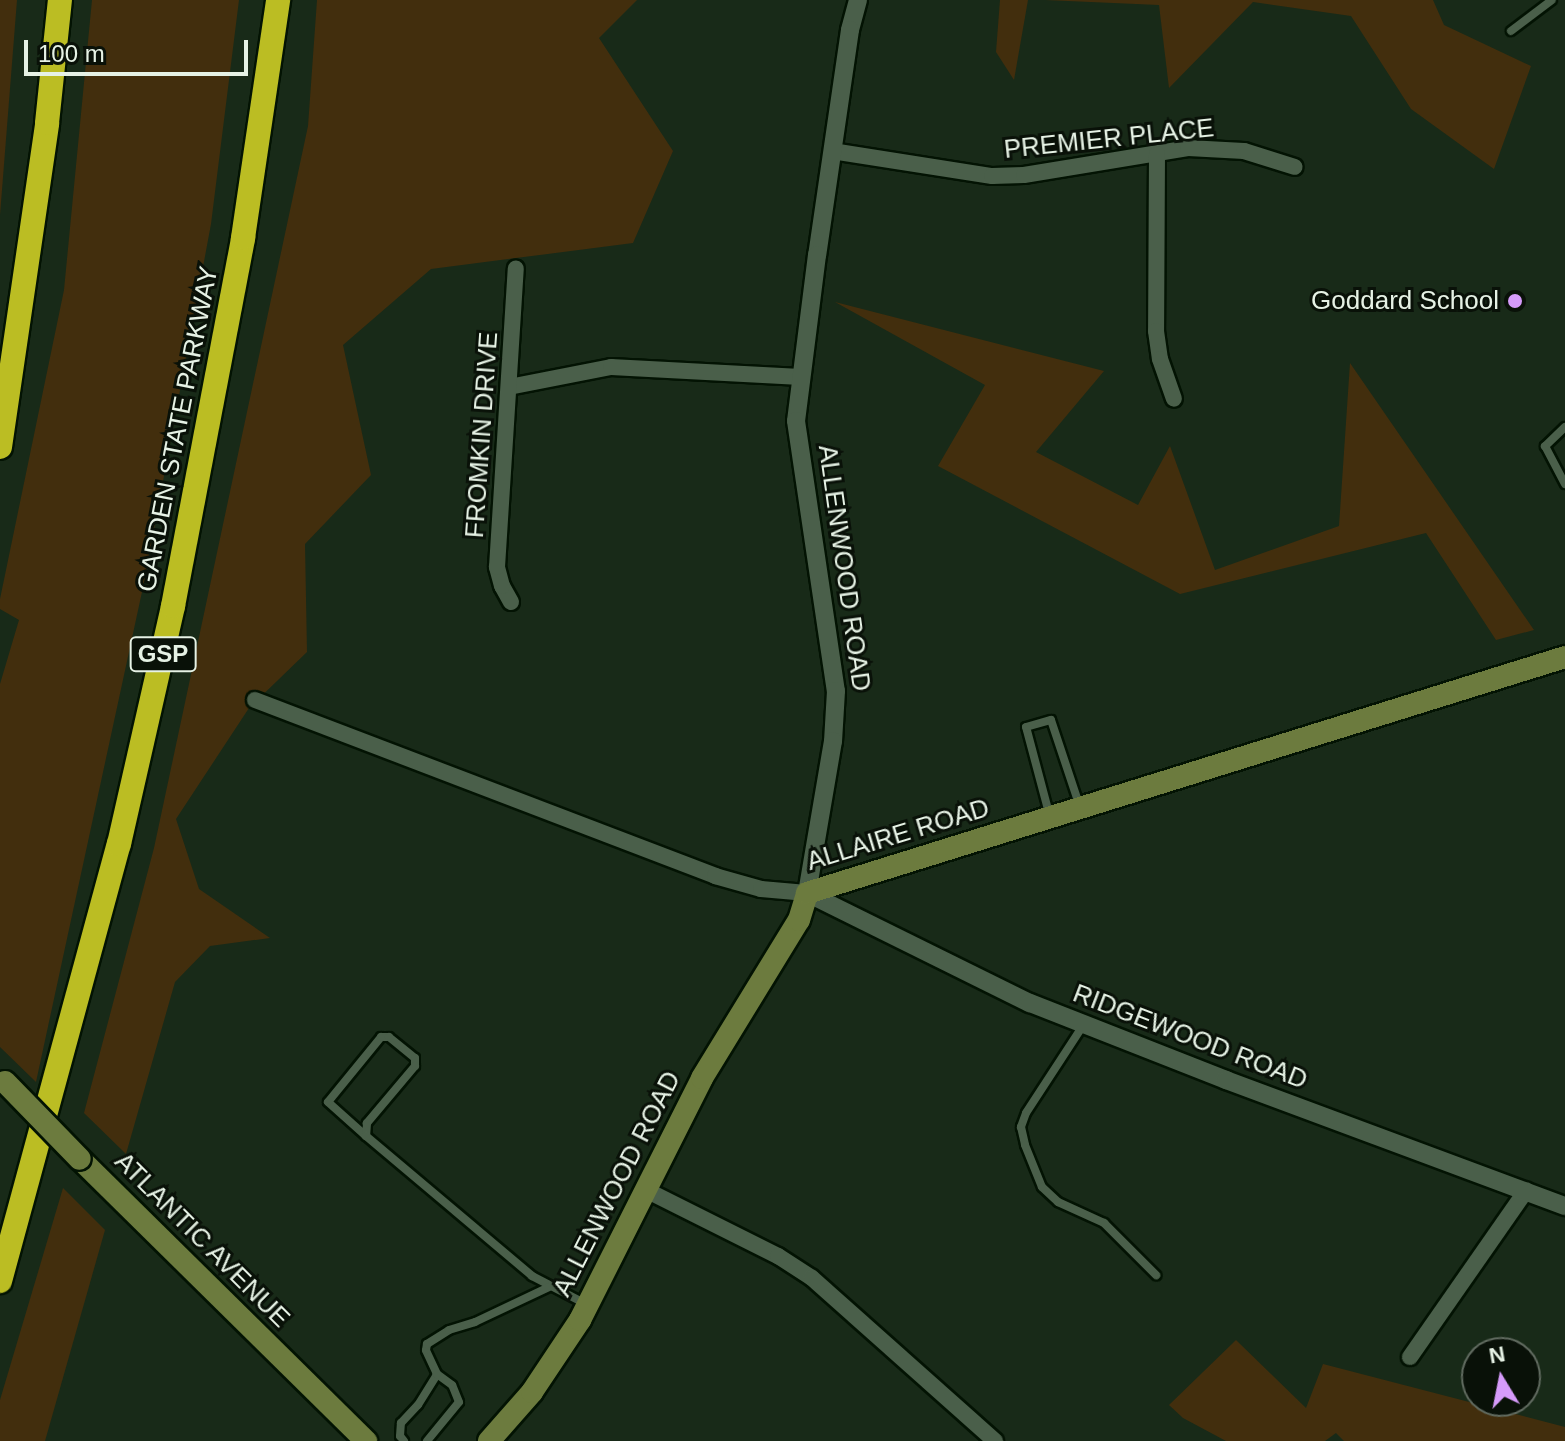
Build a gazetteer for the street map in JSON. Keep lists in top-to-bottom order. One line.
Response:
{"streets":{"highway":["GARDEN STATE PARKWAY","GSP"],"main road":["ALLENWOOD ROAD","ALLAIRE ROAD","ATLANTIC AVENUE"],"street":["PREMIER PLACE","FROMKIN DRIVE","RIDGEWOOD ROAD"]},"crossings":[["PREMIER PLACE","ALLENWOOD ROAD"],["ALLENWOOD ROAD","ALLAIRE ROAD"],["ALLENWOOD ROAD","RIDGEWOOD ROAD"],["ALLAIRE ROAD","RIDGEWOOD ROAD"]],"places":["Goddard School"],"scale_bar":"100 m","north":"top"}
